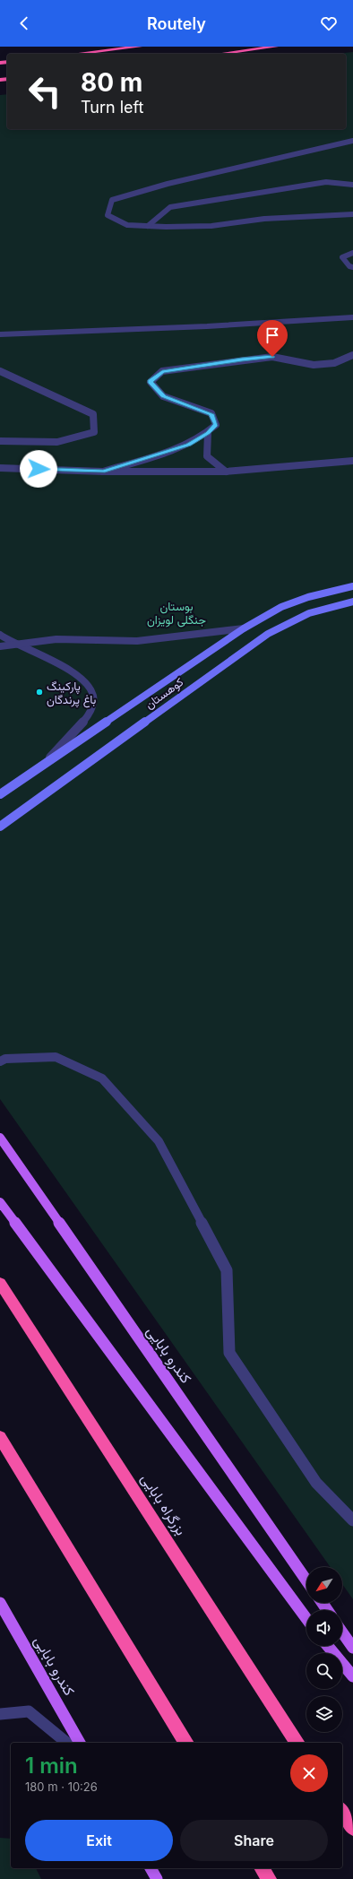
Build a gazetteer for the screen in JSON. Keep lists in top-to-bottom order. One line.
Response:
{"streets":{"highway":["بزرگراه بابایی"],"main road":["کوهستان","کندرو بابایی"]},"parks":["بوستان جنگلی لویزان"],"places":["پارکینگ باغ پرندگان"],"north":"bottom left","page":{"header":"Routely","turn":["80 m","Turn left"],"heading":["1 min","180 m · 10:26"],"buttons":["Exit","Share"]}}
